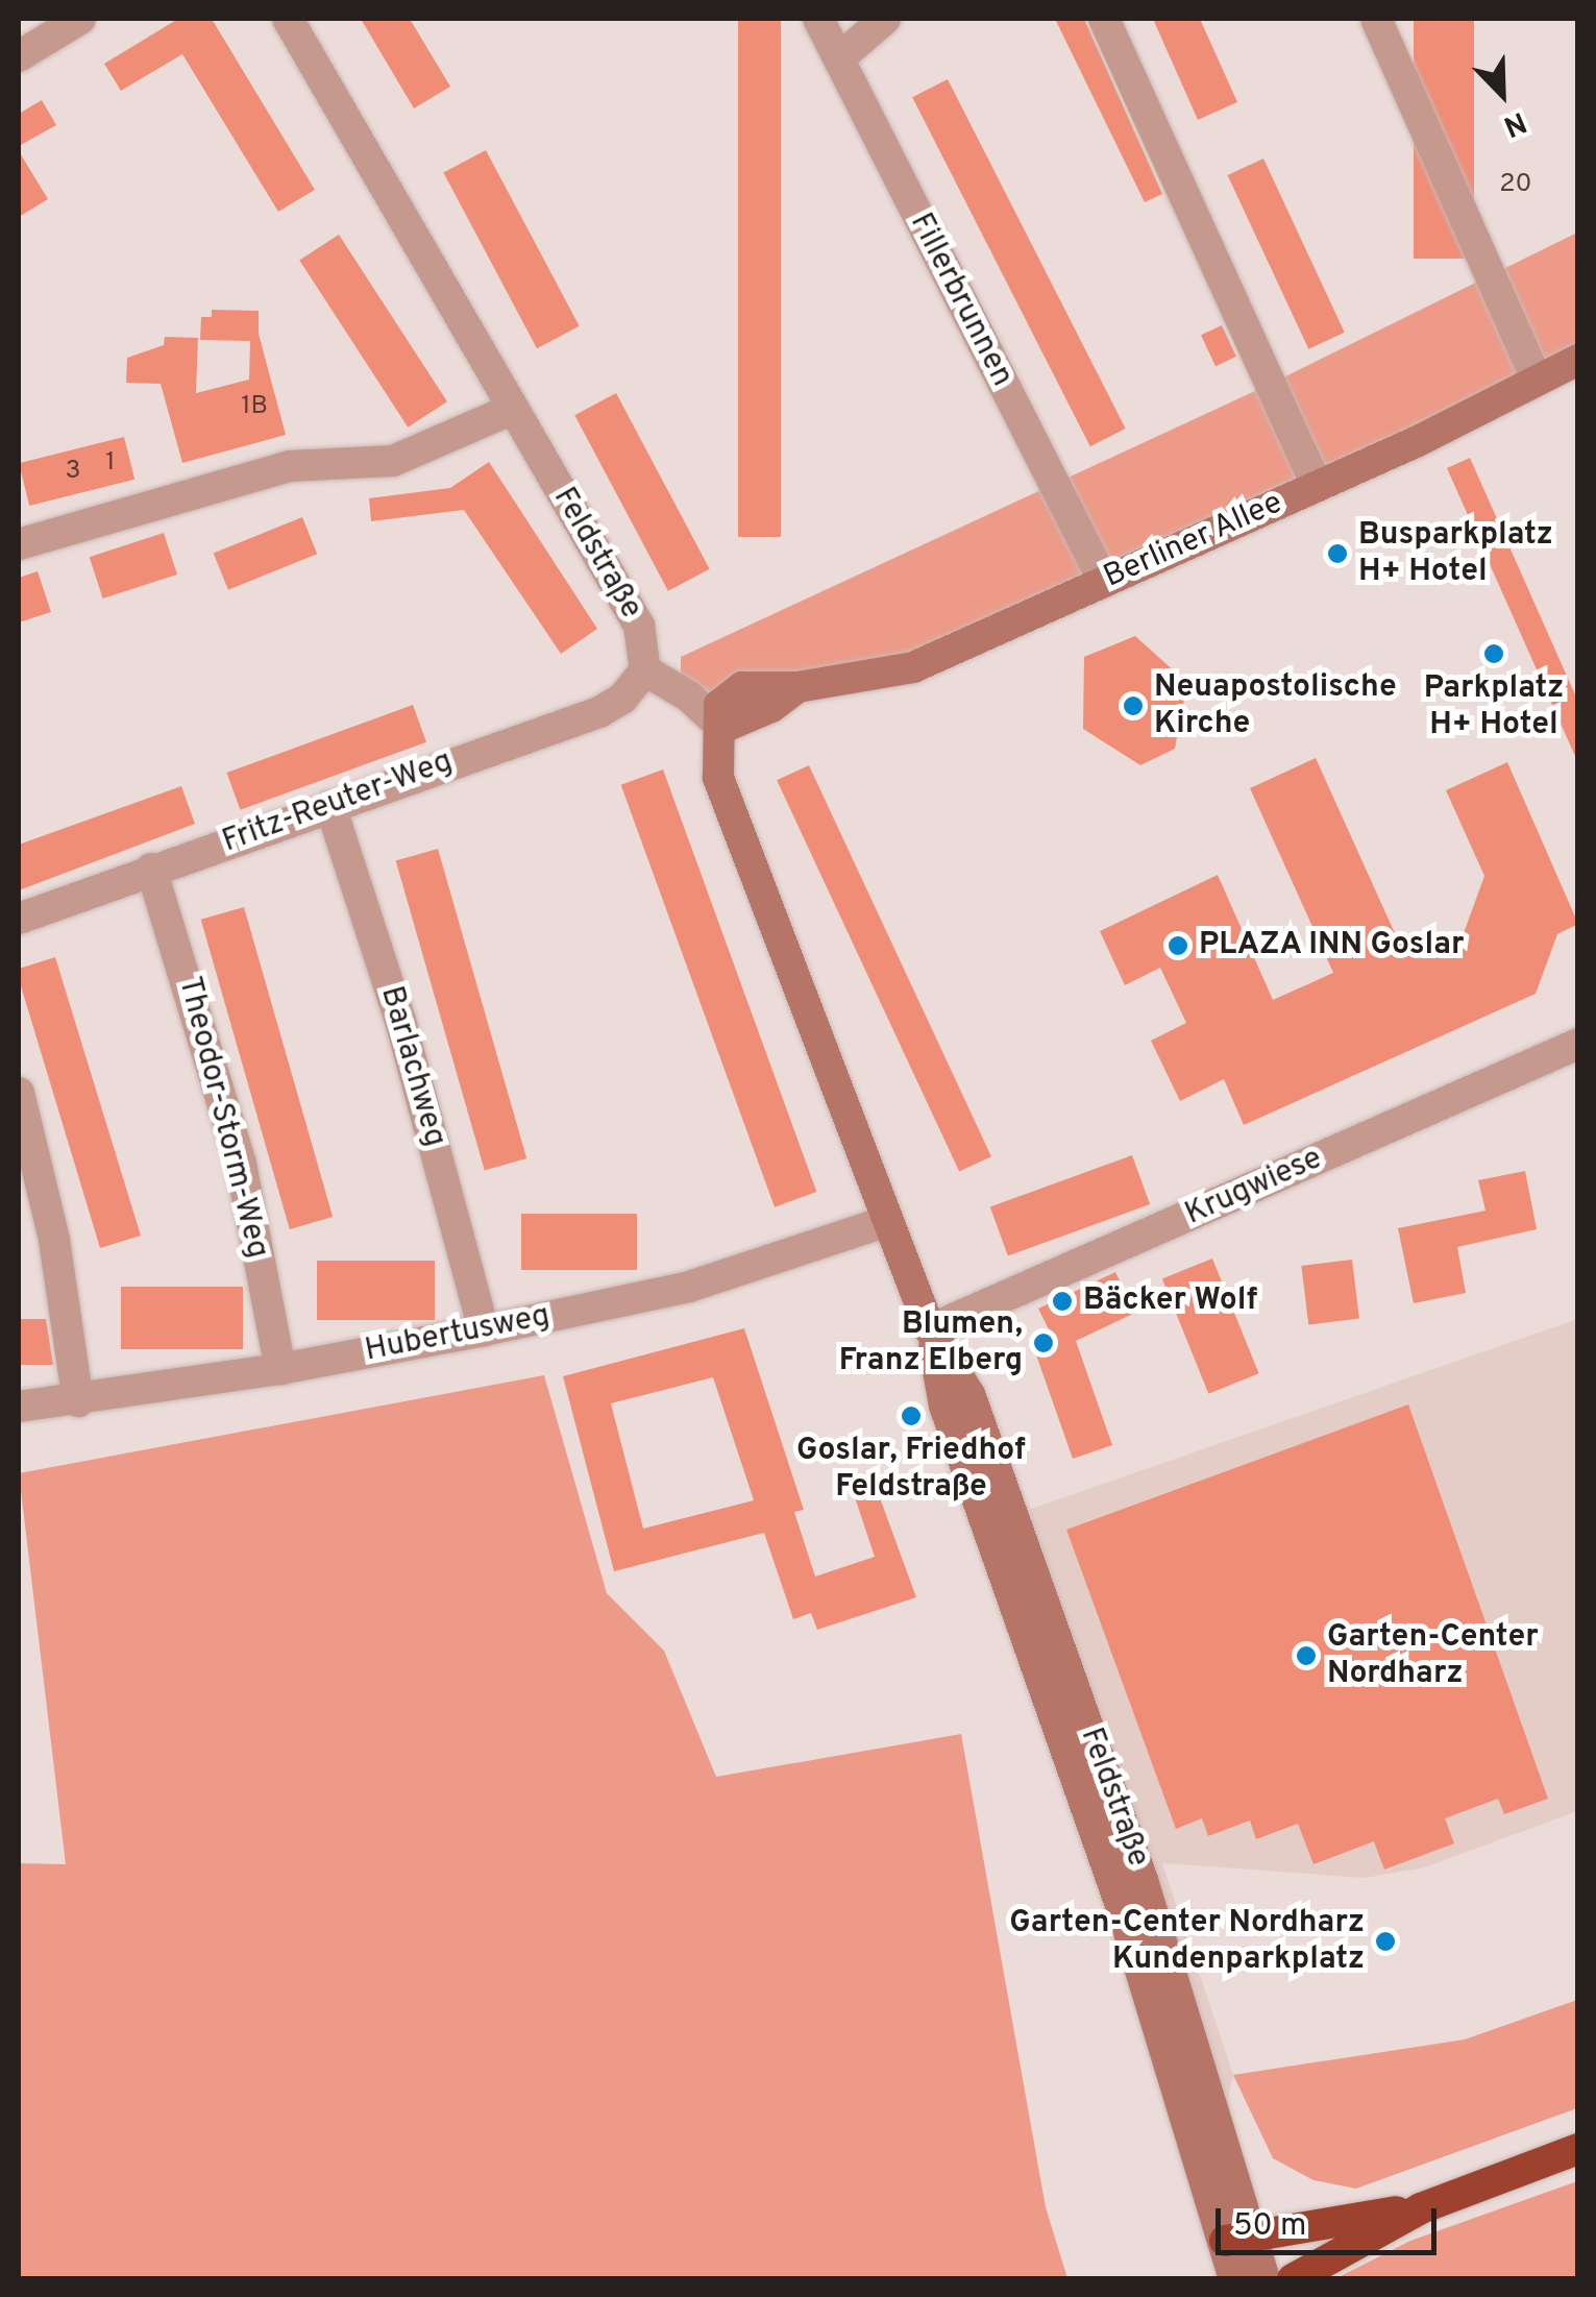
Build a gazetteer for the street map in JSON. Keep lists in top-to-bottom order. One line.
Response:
{"streets":{"street":["Fillerbrunnen","Berliner Allee","Feldstraße","Fritz-Reuter-Weg","Barlachweg","Theodor-Storm-Weg","Krugwiese","Hubertusweg"]},"crossings":[["Fillerbrunnen","Berliner Allee"],["Berliner Allee","Feldstraße"],["Feldstraße","Fritz-Reuter-Weg"],["Feldstraße","Krugwiese"],["Feldstraße","Hubertusweg"],["Fritz-Reuter-Weg","Barlachweg"],["Fritz-Reuter-Weg","Theodor-Storm-Weg"],["Barlachweg","Hubertusweg"],["Theodor-Storm-Weg","Hubertusweg"]],"places":["Busparkplatz H+ Hotel","Parkplatz H+ Hotel","Neuapostolische Kirche","PLAZA INN Goslar","Bäcker Wolf","Blumen, Franz Elberg","Goslar, Friedhof Feldstraße","Garten-Center Nordharz","Garten-Center Nordharz Kundenparkplatz"],"house_numbers":["20","1B","1","3"],"scale_bar":"50 m","north":"bottom right"}
